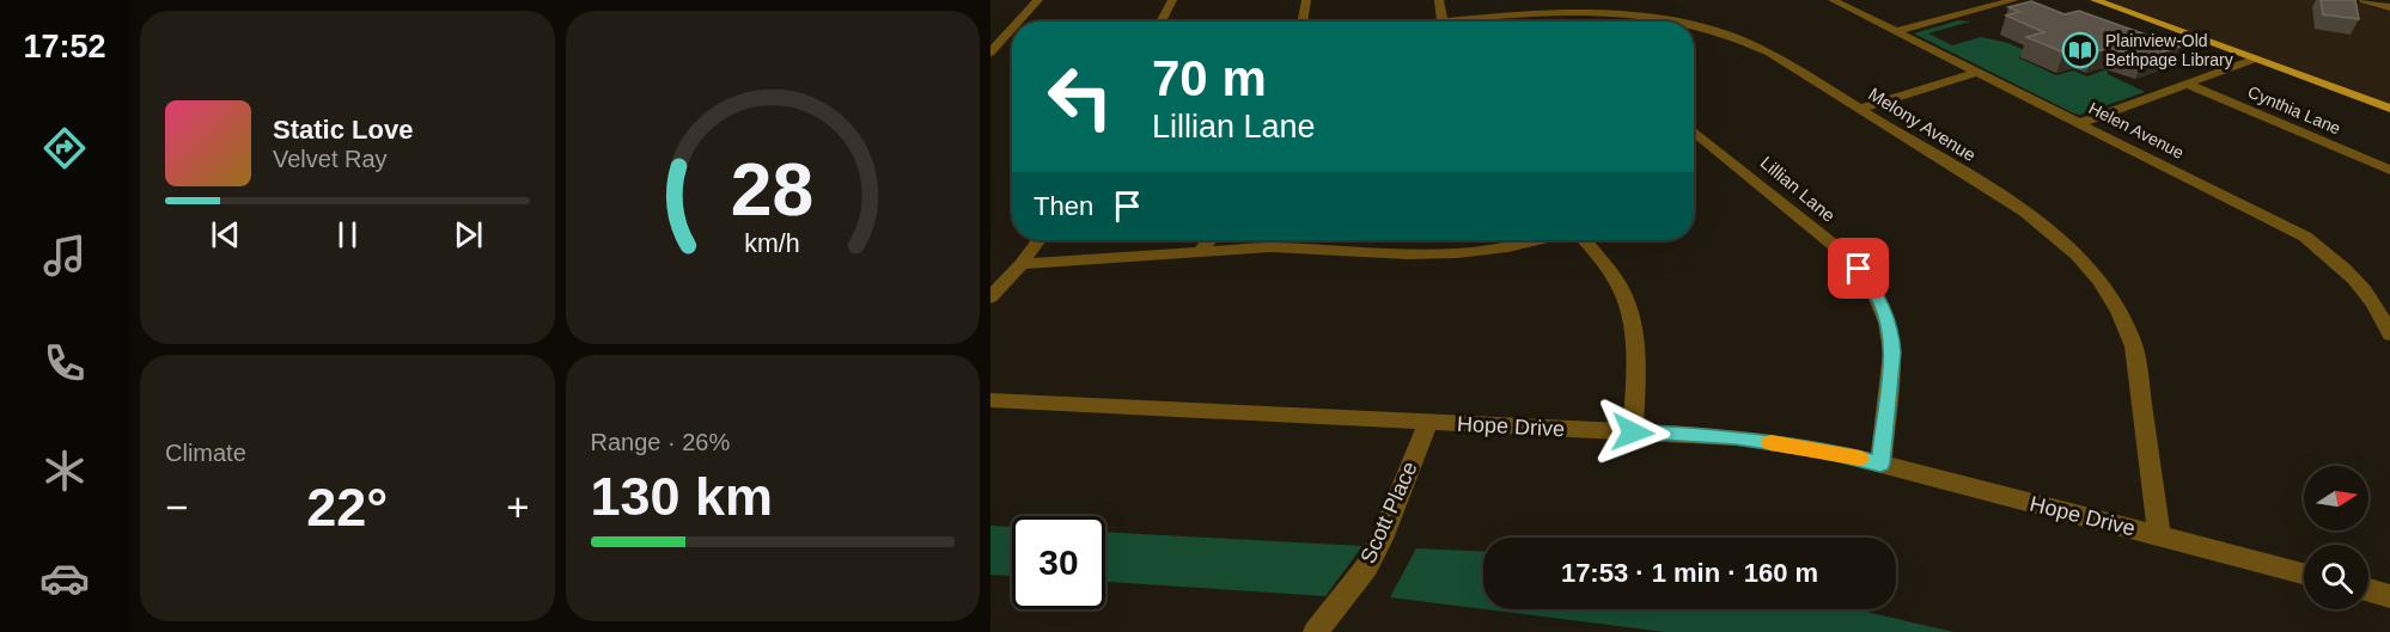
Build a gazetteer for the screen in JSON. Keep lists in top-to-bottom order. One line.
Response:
{"streets":{"street":["Cynthia Lane","Melony Avenue","Helen Avenue","Lillian Lane","Hope Drive","Scott Place"]},"crossings":[["Melony Avenue","Hope Drive"],["Lillian Lane","Hope Drive"],["Hope Drive","Scott Place"]],"places":{"library":["Plainview-Old Bethpage Library"]},"north":"right","page":{"tabs":"17:52","turn":["70 m","Lillian Lane"],"song":["Static Love","Velvet Ray"],"then":"Then","tile":["Climate",["Range · 26%","130 km"]],"heat":["−","22°","+"],"limit":"30","trip":"17:53 · 1 min · 160 m","gauge":["28","km/h"]}}
